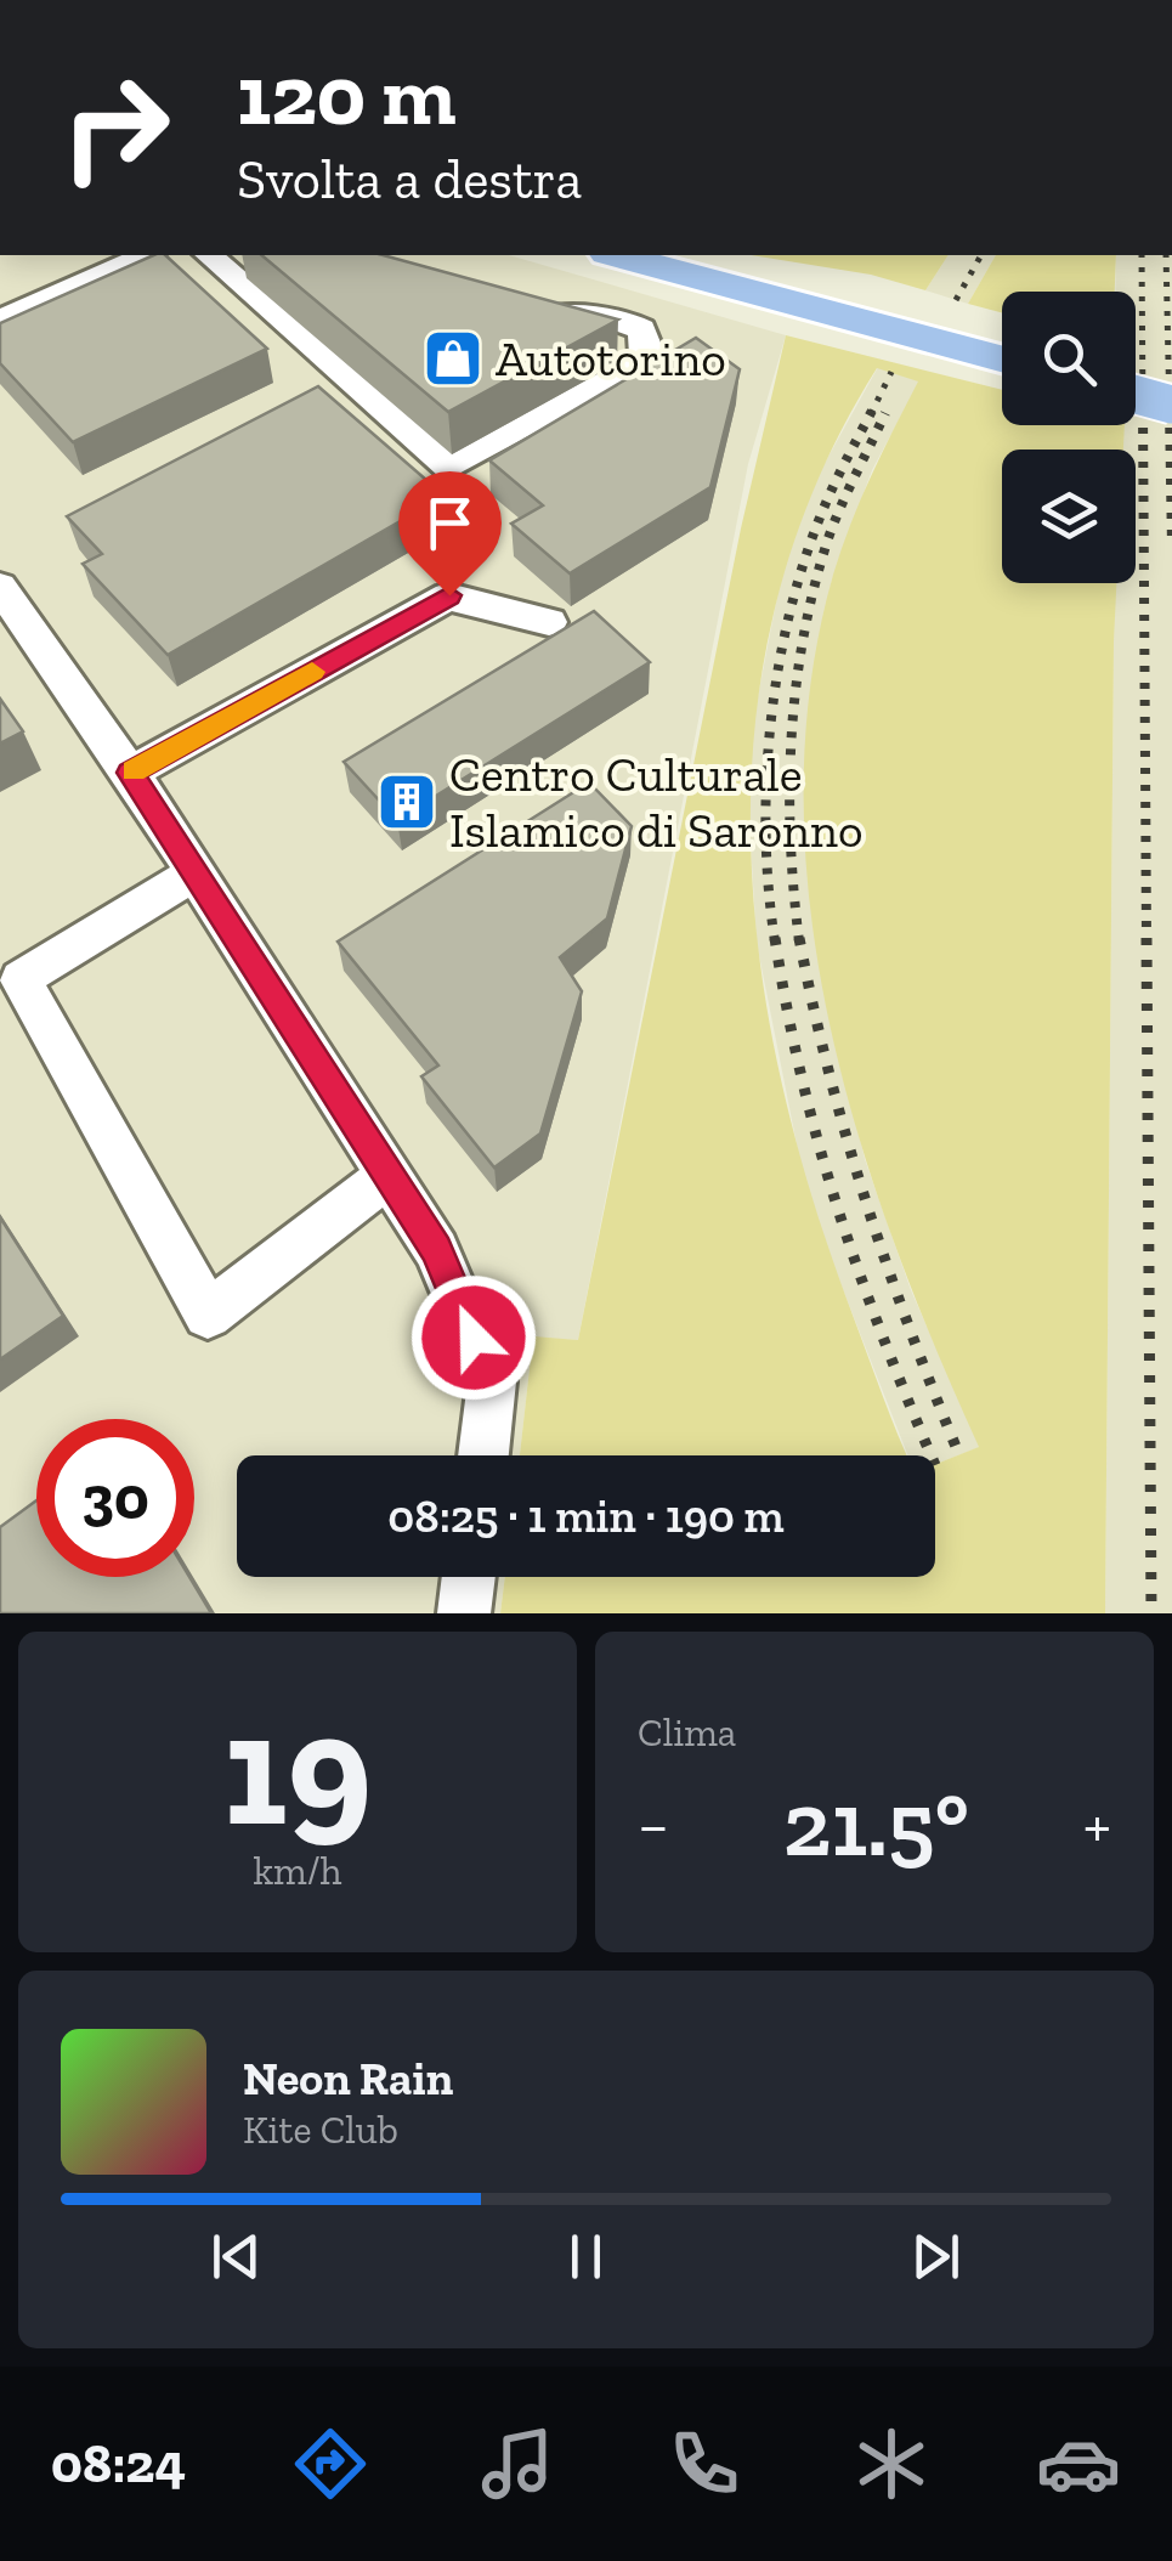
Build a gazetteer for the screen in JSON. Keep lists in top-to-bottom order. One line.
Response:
{"places":{"shop":["Autotorino"],"building":["Centro Culturale Islamico di Saronno"]},"page":{"turn":["120 m","Svolta a destra"],"limit":"30","trip":"08:25 · 1 min · 190 m","tile":[["19","km/h"],"Clima"],"heat":["−","21.5°","+"],"song":["Neon Rain","Kite Club"],"tabs":"08:24"}}
